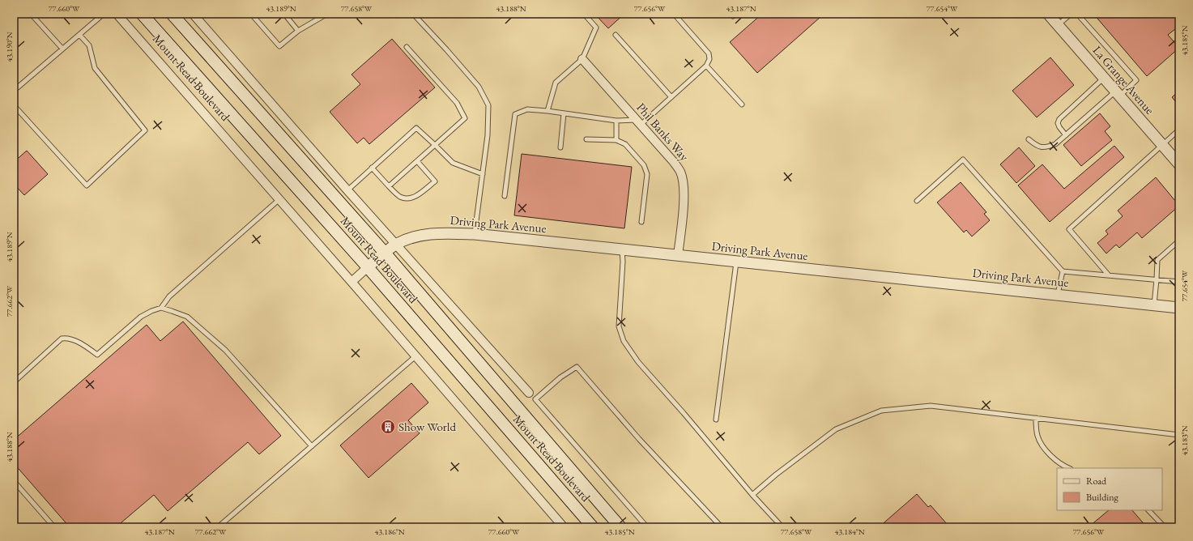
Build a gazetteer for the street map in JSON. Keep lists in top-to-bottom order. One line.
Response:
{"streets":{"main road":["Mount Read Boulevard"],"street":["La Grange Avenue","Phil Banks Way","Driving Park Avenue"]},"crossings":[["Mount Read Boulevard","Driving Park Avenue"],["Phil Banks Way","Driving Park Avenue"]],"places":{"building":["Show World"]},"legend":["Road","Building"],"coordinates":["77.660°W","43.189°N","77.658°W","43.188°N","77.656°W","43.187°N","77.654°W","43.185°N","43.190°N","77.662°W","43.183°N","43.186°N","43.184°N"]}
